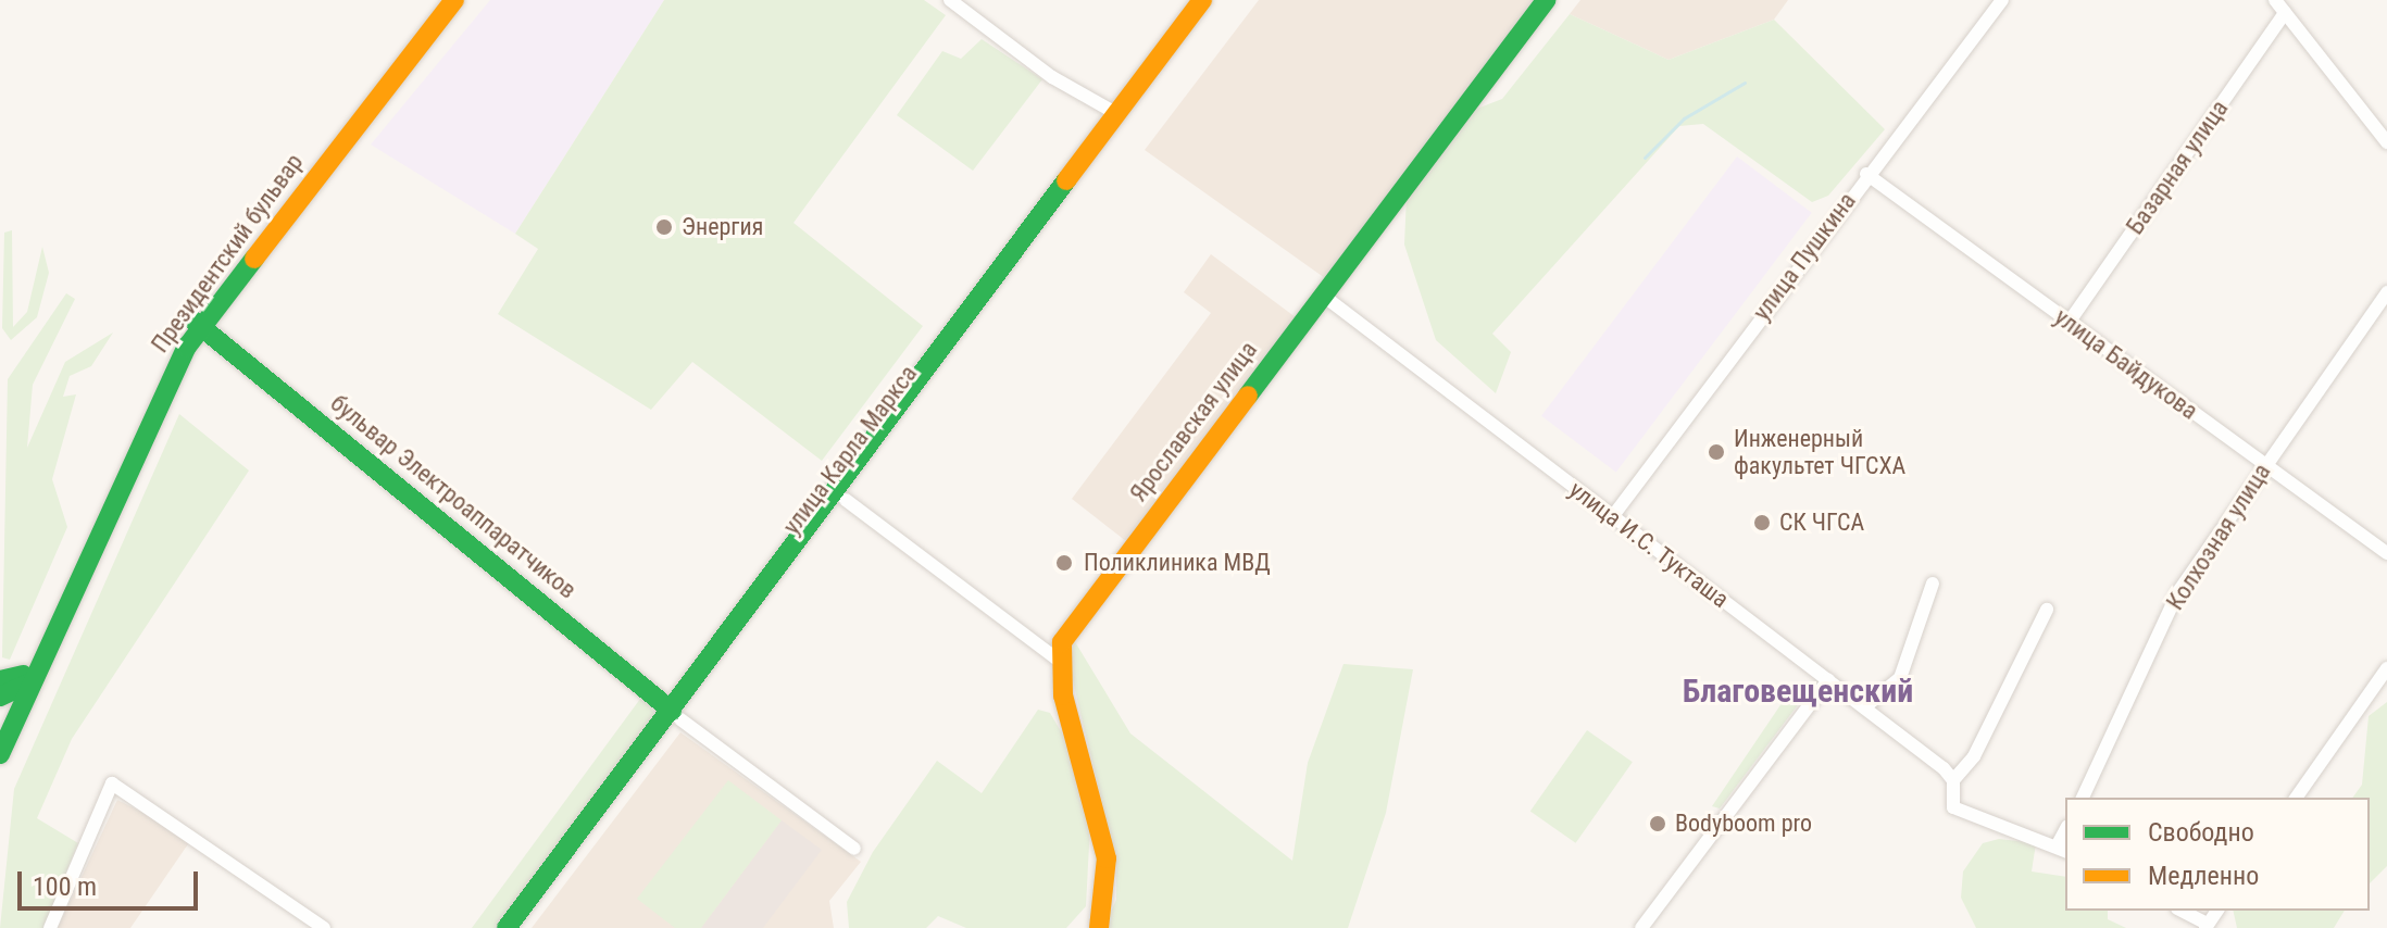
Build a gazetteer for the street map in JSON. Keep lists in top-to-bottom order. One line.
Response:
{"streets":{"main road":["Президентский бульвар","Ярославская улица","улица Карла Маркса","бульвар Электроаппаратчиков"],"street":["Базарная улица","улица Пушкина","улица Байдукова","Колхозная улица","улица И.С. Тукташа"]},"crossings":[["Базарная улица","улица Байдукова"],["Президентский бульвар","бульвар Электроаппаратчиков"],["улица Пушкина","улица Байдукова"],["улица Пушкина","улица И.С. Тукташа"],["улица Байдукова","Колхозная улица"],["Ярославская улица","улица И.С. Тукташа"],["улица Карла Маркса","бульвар Электроаппаратчиков"]],"districts":["Благовещенский"],"places":["Энергия","Инженерный факультет ЧГСХА","СК ЧГСА","Поликлиника МВД","Bodyboom pro"],"legend":["Свободно","Медленно"],"scale_bar":"100 m"}
